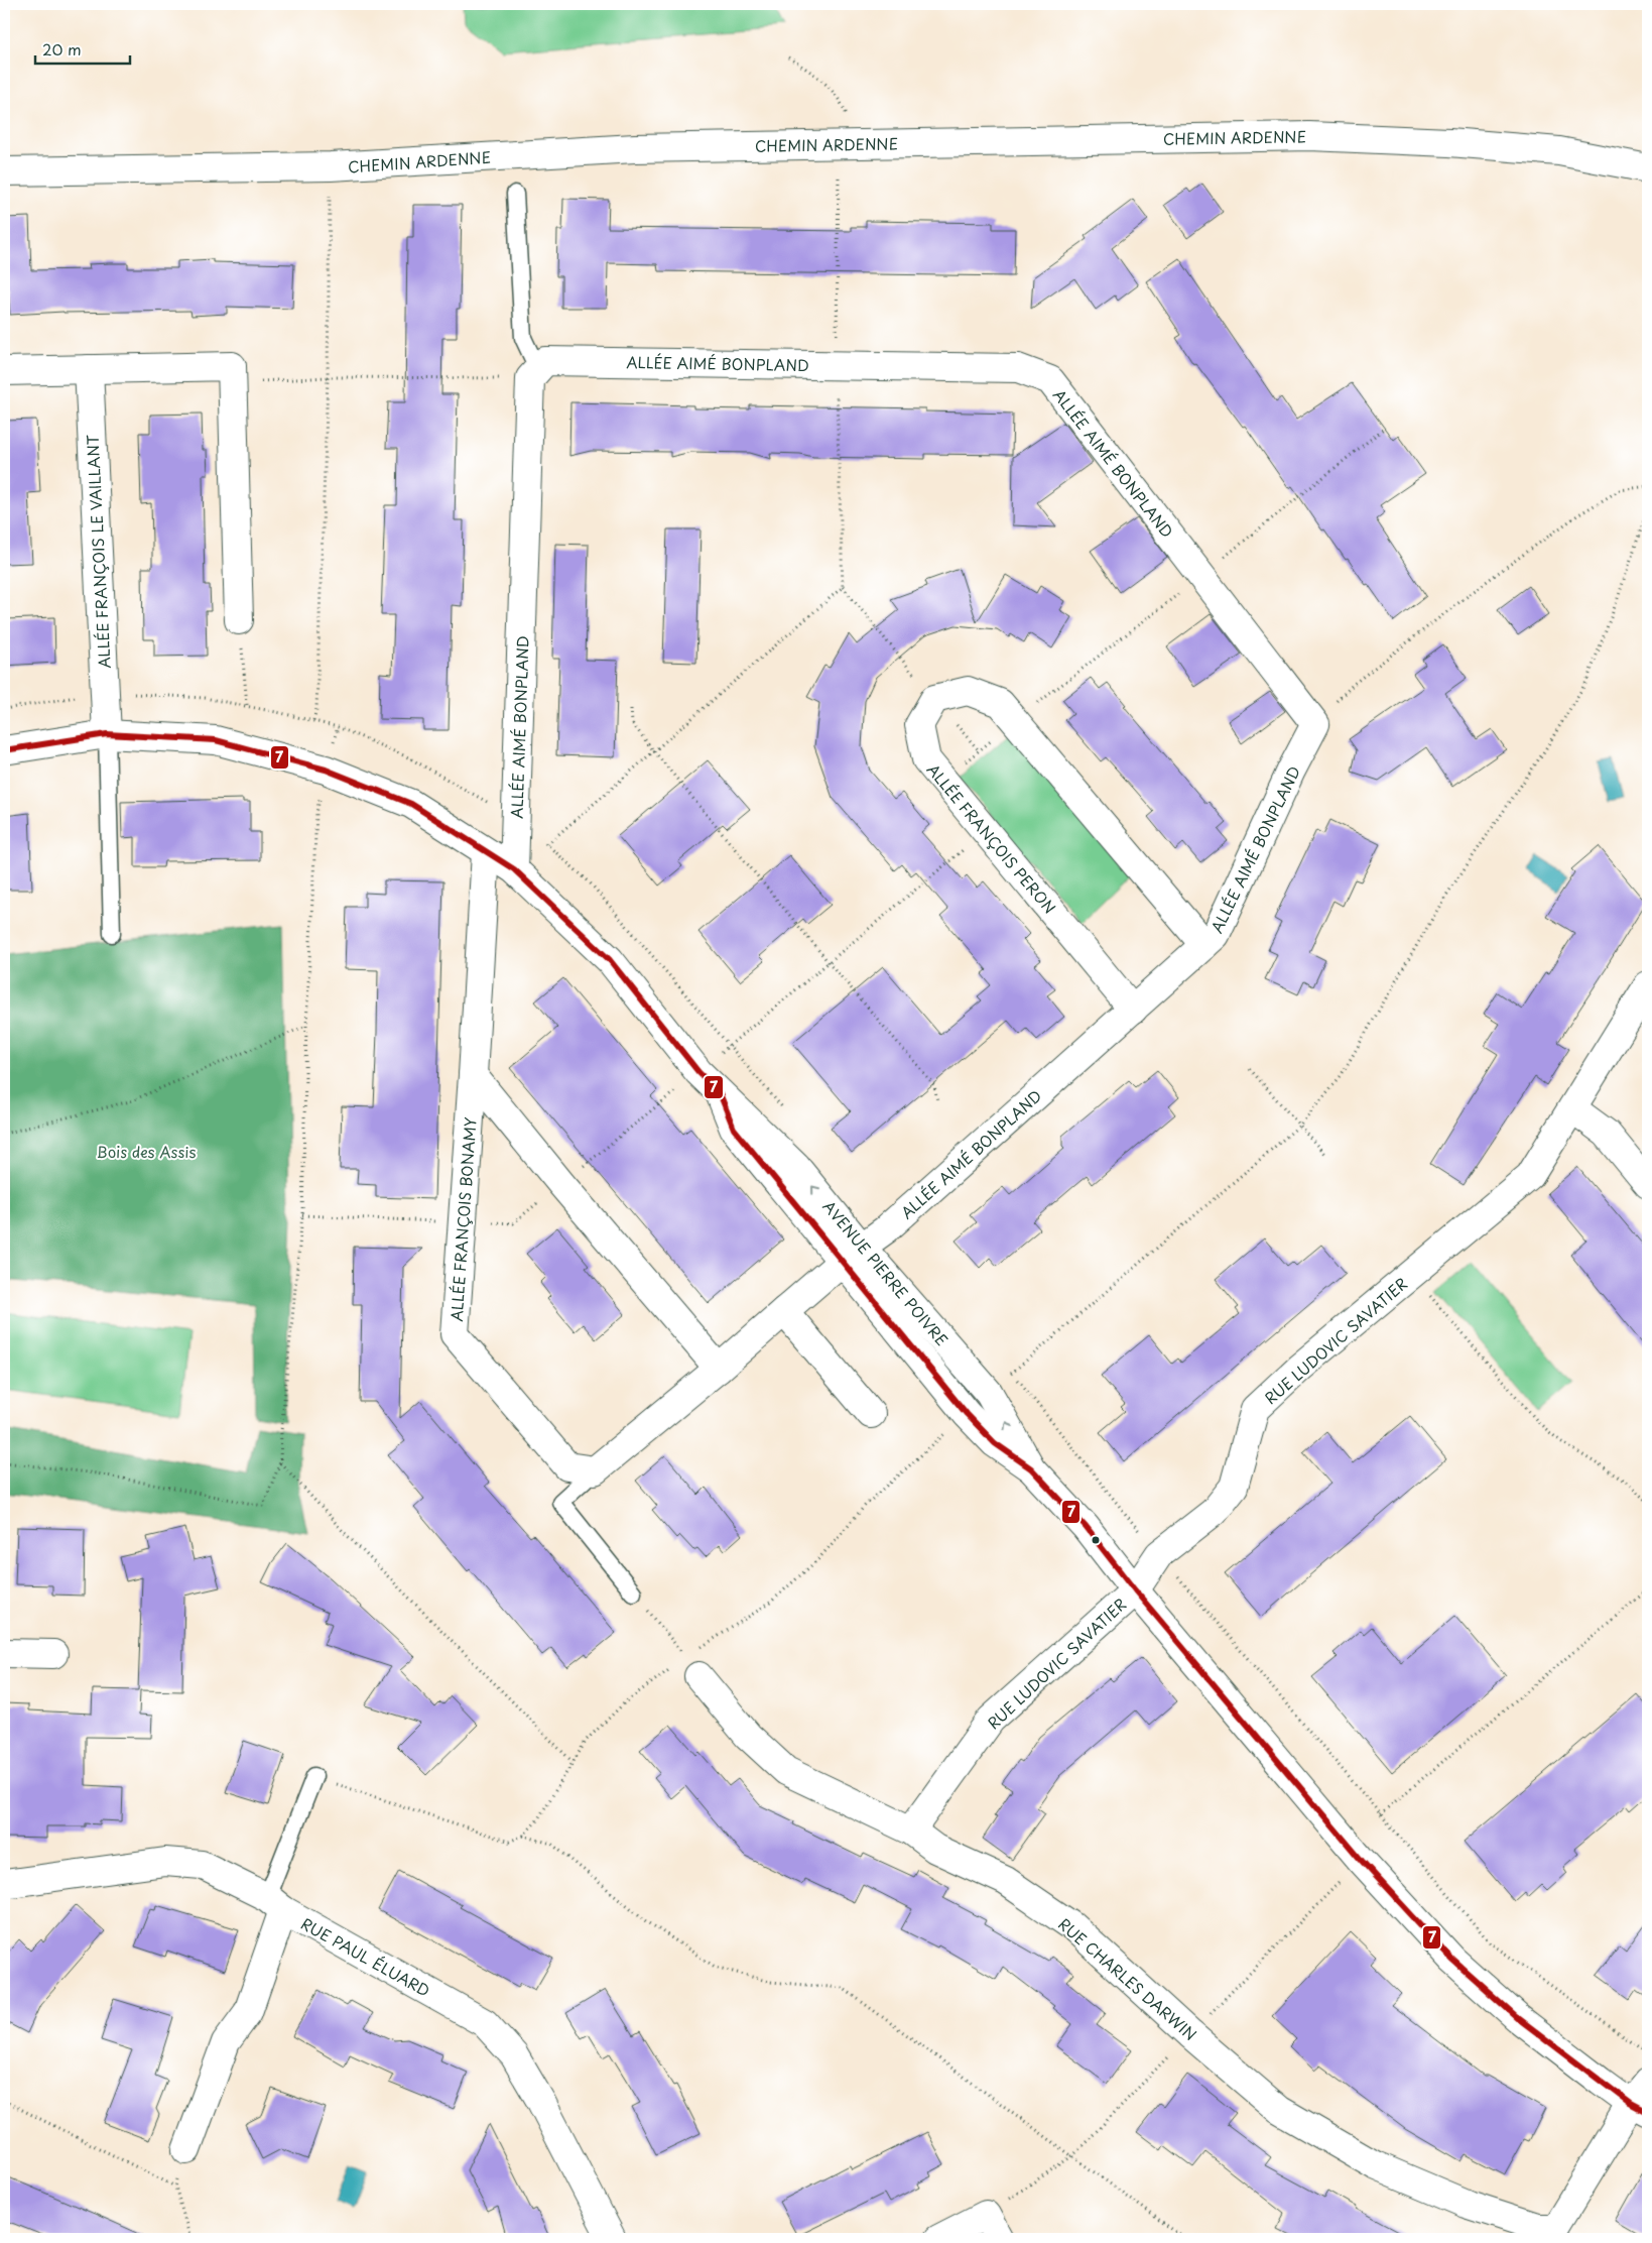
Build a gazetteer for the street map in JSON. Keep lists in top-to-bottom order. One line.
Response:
{"streets":{"street":["CHEMIN ARDENNE","ALLÉE AIMÉ BONPLAND","ALLÉE FRANÇOIS LE VAILLANT","ALLÉE FRANÇOIS PERON","ALLÉE FRANÇOIS BONAMY","AVENUE PIERRE POIVRE","RUE LUDOVIC SAVATIER","RUE PAUL ÉLUARD","RUE CHARLES DARWIN"]},"crossings":[["ALLÉE AIMÉ BONPLAND","ALLÉE FRANÇOIS PERON"],["ALLÉE AIMÉ BONPLAND","AVENUE PIERRE POIVRE"],["ALLÉE FRANÇOIS LE VAILLANT","AVENUE PIERRE POIVRE"],["ALLÉE FRANÇOIS BONAMY","AVENUE PIERRE POIVRE"],["AVENUE PIERRE POIVRE","RUE LUDOVIC SAVATIER"],["RUE LUDOVIC SAVATIER","RUE CHARLES DARWIN"]],"parks":["Bois des Assis"],"lines":["transit line 7"],"scale_bar":"20 m"}
